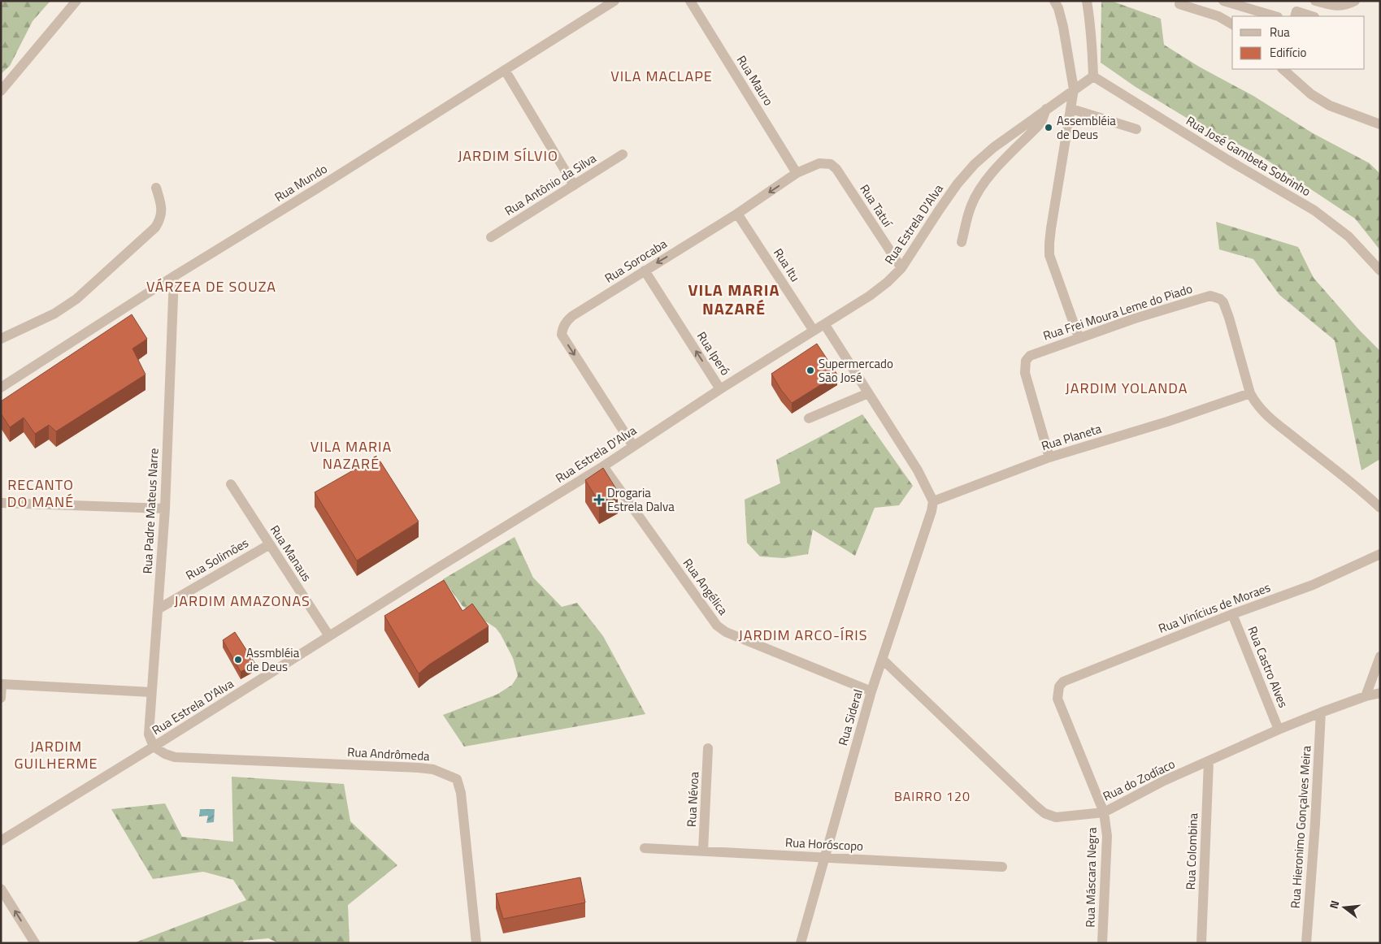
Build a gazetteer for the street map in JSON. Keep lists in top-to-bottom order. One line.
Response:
{"streets":{"street":["Rua Mauro","Rua José Gambeta Sobrinho","Rua Mundo","Rua Antônio da Silva","Rua Tatuí","Rua Estrela D'Alva","Rua Sorocaba","Rua Itu","Rua Frei Moura Leme do Piado","Rua Iperó","Rua Planeta","Rua Padre Mateus Narre","Rua Manaus","Rua Solimões","Rua Angélica","Rua Vinícius de Moraes","Rua Castro Alves","Rua Sideral","Rua Andrômeda","Rua do Zodíaco","Rua Névoa","Rua Hieronimo Gonçalves Meira","Rua Horóscopo","Rua Colombina","Rua Máscara Negra"]},"crossings":[["Rua Mauro","Rua Sorocaba"],["Rua José Gambeta Sobrinho","Rua Estrela D'Alva"],["Rua Mundo","Rua Padre Mateus Narre"],["Rua Tatuí","Rua Estrela D'Alva"],["Rua Tatuí","Rua Sorocaba"],["Rua Estrela D'Alva","Rua Sorocaba"],["Rua Estrela D'Alva","Rua Itu"],["Rua Estrela D'Alva","Rua Iperó"],["Rua Estrela D'Alva","Rua Padre Mateus Narre"],["Rua Estrela D'Alva","Rua Manaus"],["Rua Estrela D'Alva","Rua Angélica"],["Rua Estrela D'Alva","Rua Andrômeda"],["Rua Sorocaba","Rua Itu"],["Rua Sorocaba","Rua Iperó"],["Rua Frei Moura Leme do Piado","Rua Planeta"],["Rua Planeta","Rua Sideral"],["Rua Padre Mateus Narre","Rua Solimões"],["Rua Padre Mateus Narre","Rua Andrômeda"],["Rua Manaus","Rua Solimões"],["Rua Angélica","Rua Sideral"],["Rua Vinícius de Moraes","Rua Castro Alves"],["Rua Vinícius de Moraes","Rua Máscara Negra"],["Rua Castro Alves","Rua do Zodíaco"],["Rua Sideral","Rua do Zodíaco"],["Rua Sideral","Rua Horóscopo"],["Rua do Zodíaco","Rua Hieronimo Gonçalves Meira"],["Rua do Zodíaco","Rua Colombina"],["Rua do Zodíaco","Rua Máscara Negra"],["Rua Névoa","Rua Horóscopo"]],"one_way":["Rua Iperó"],"districts":["VILA MACLAPE","JARDIM SÍLVIO","VÁRZEA DE SOUZA","VILA MARIA NAZARÉ","JARDIM YOLANDA","VILA MARIA NAZARÉ","RECANTO DO MANÉ","JARDIM AMAZONAS","JARDIM ARCO-ÍRIS","JARDIM GUILHERME","BAIRRO 120"],"places":{"other":["Assembléia de Deus","Supermercado São José","Assmbléia de Deus"],"health":["Drogaria Estrela Dalva"]},"legend":["Rua","Edifício"],"north":"left"}
